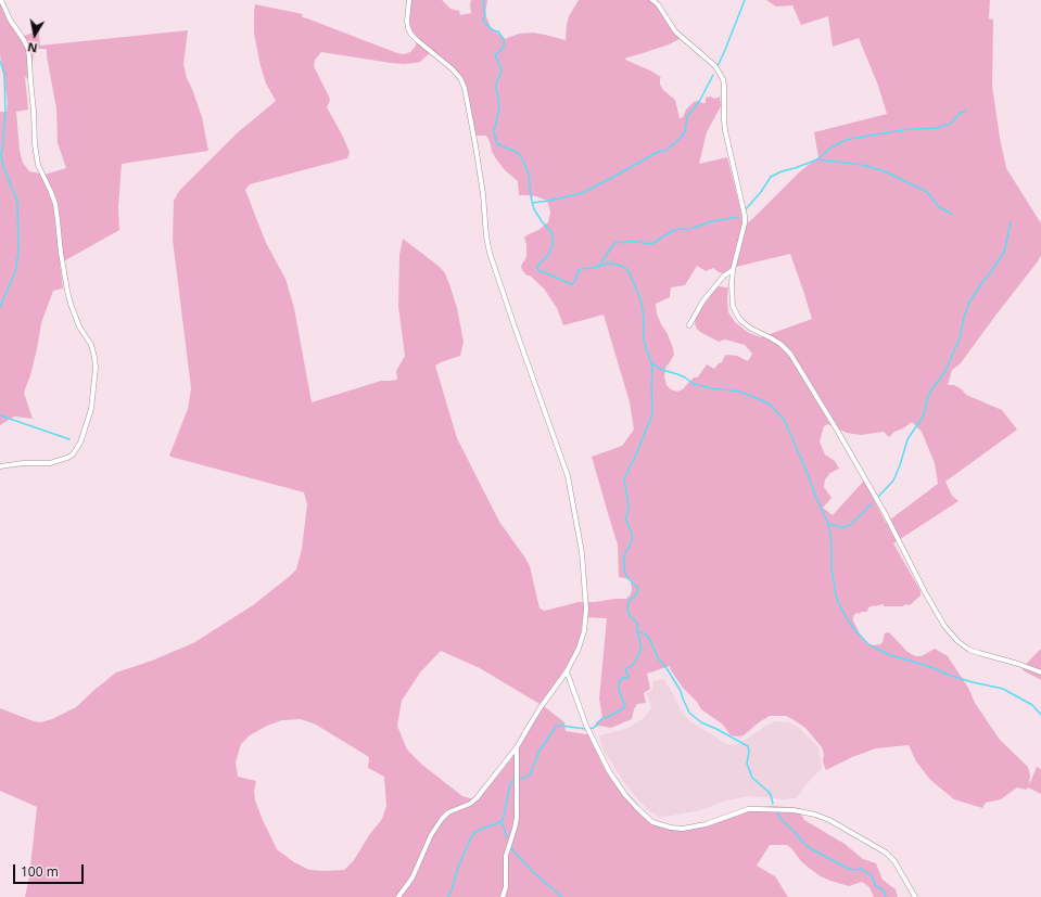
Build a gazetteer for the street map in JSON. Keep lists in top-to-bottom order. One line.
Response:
{"scale_bar":"100 m","north":"bottom"}
